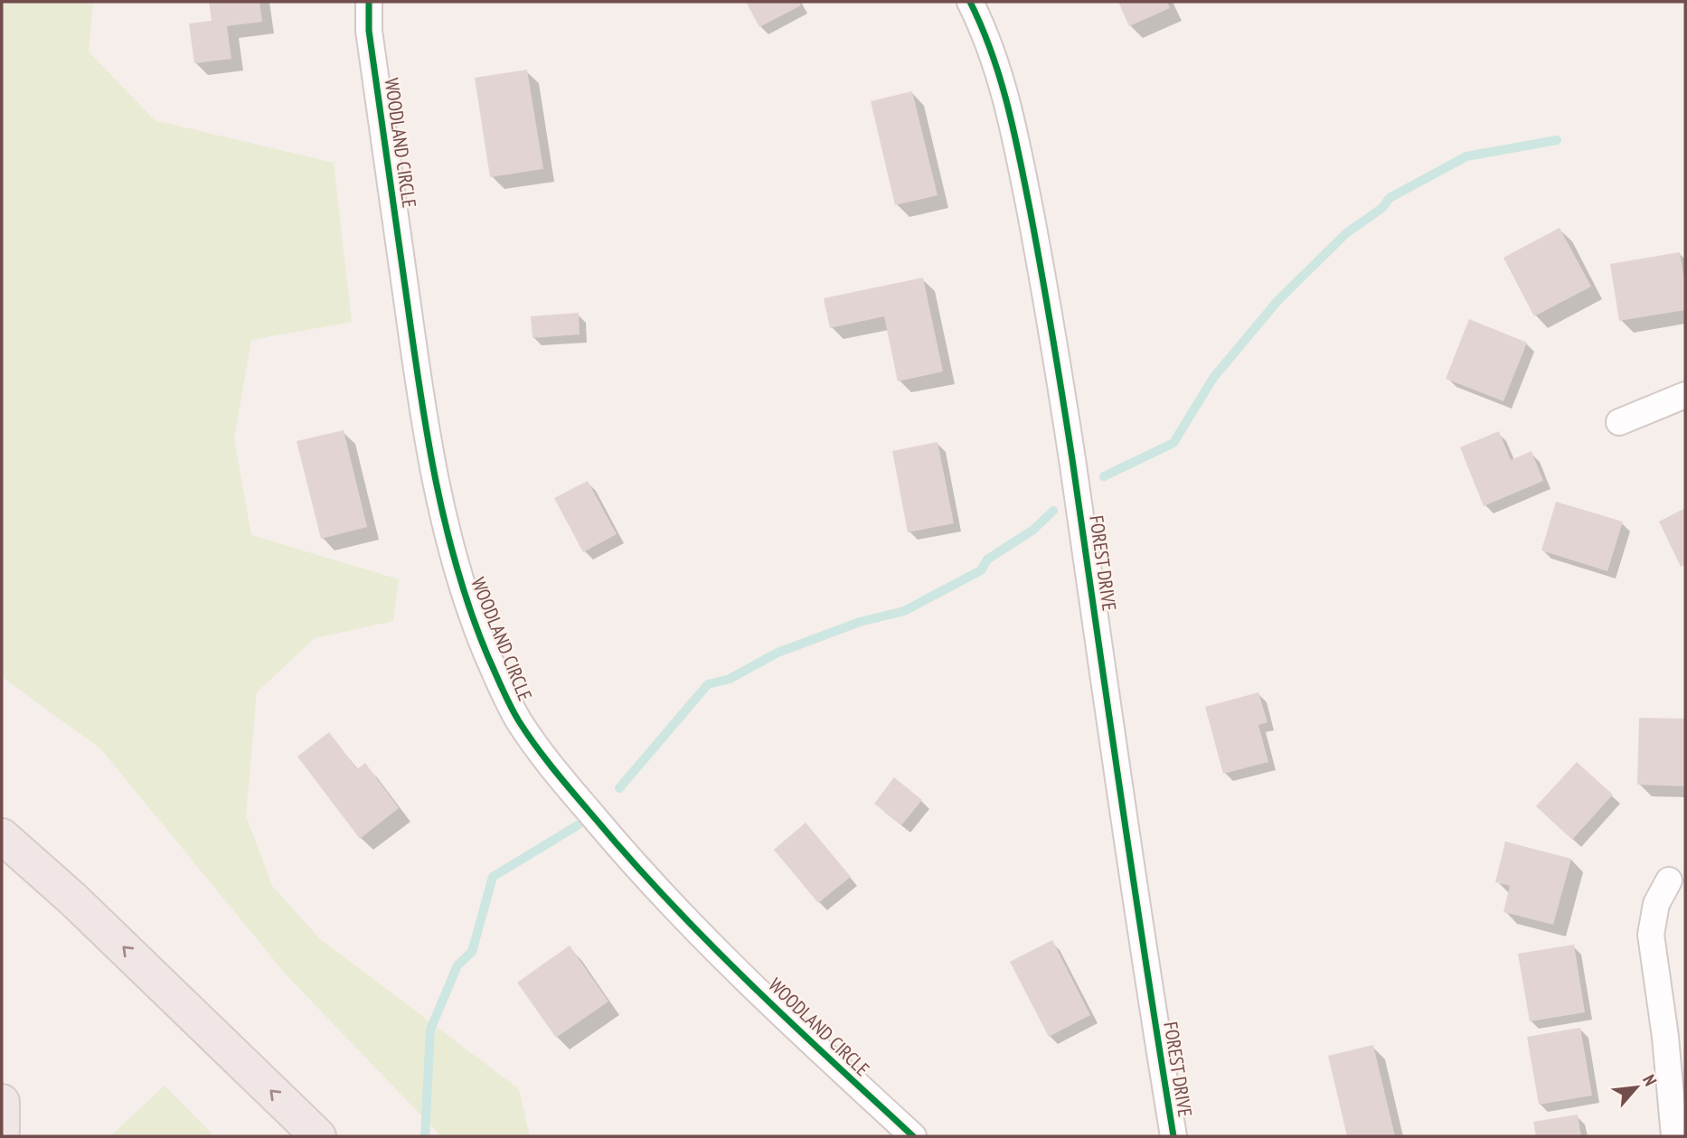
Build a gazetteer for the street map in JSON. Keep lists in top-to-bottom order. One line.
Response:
{"streets":{"street":["WOODLAND CIRCLE","FOREST DRIVE"]},"north":"top right"}
